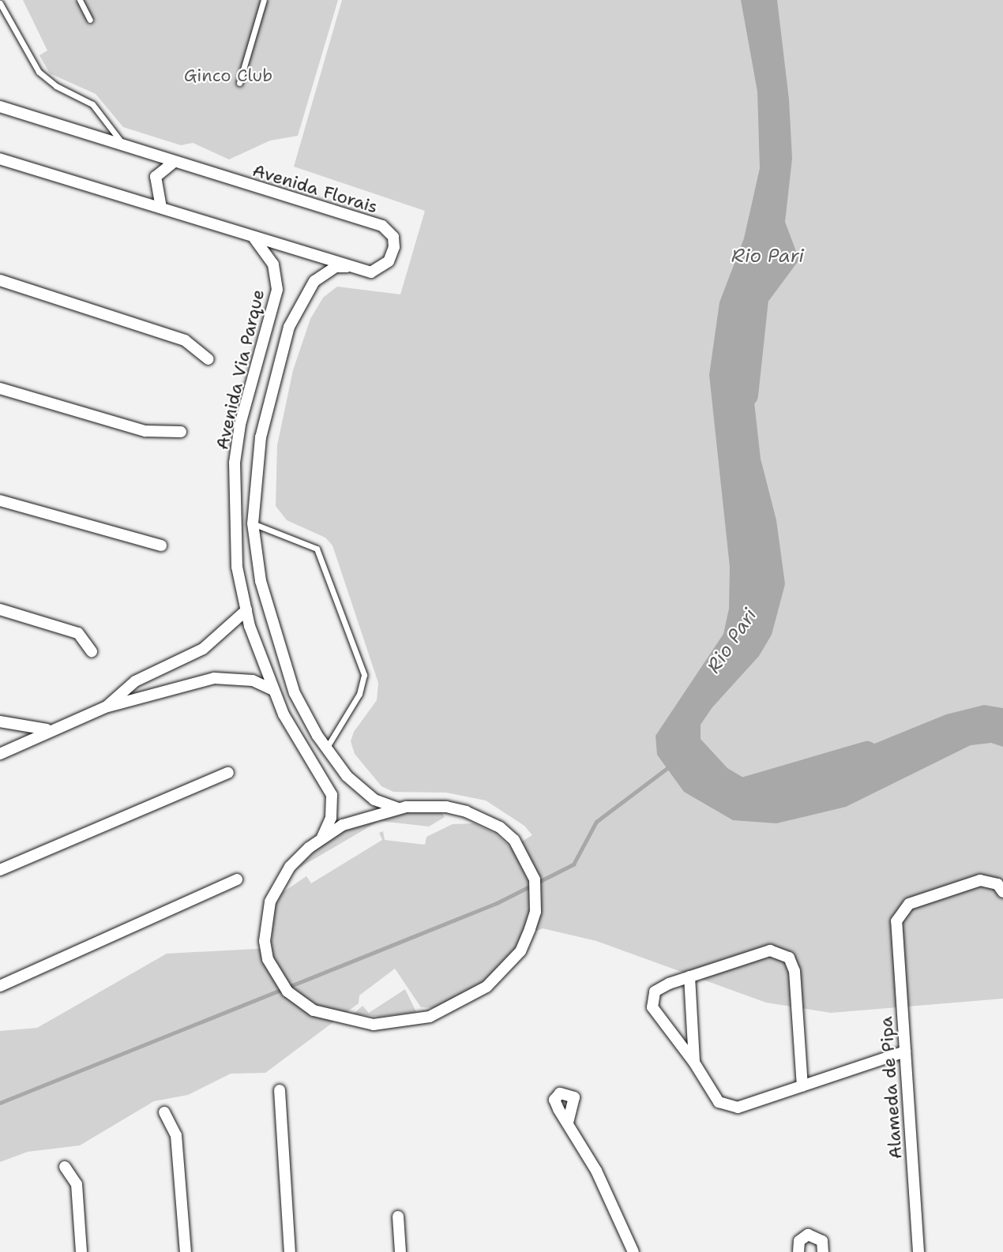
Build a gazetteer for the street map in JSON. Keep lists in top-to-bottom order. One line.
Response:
{"streets":{"street":["Avenida Florais","Avenida Via Parque","Alameda de Pipa"]},"crossings":[["Avenida Florais","Avenida Via Parque"]],"water":["Rio Pari"],"parks":["Ginco Club"]}
